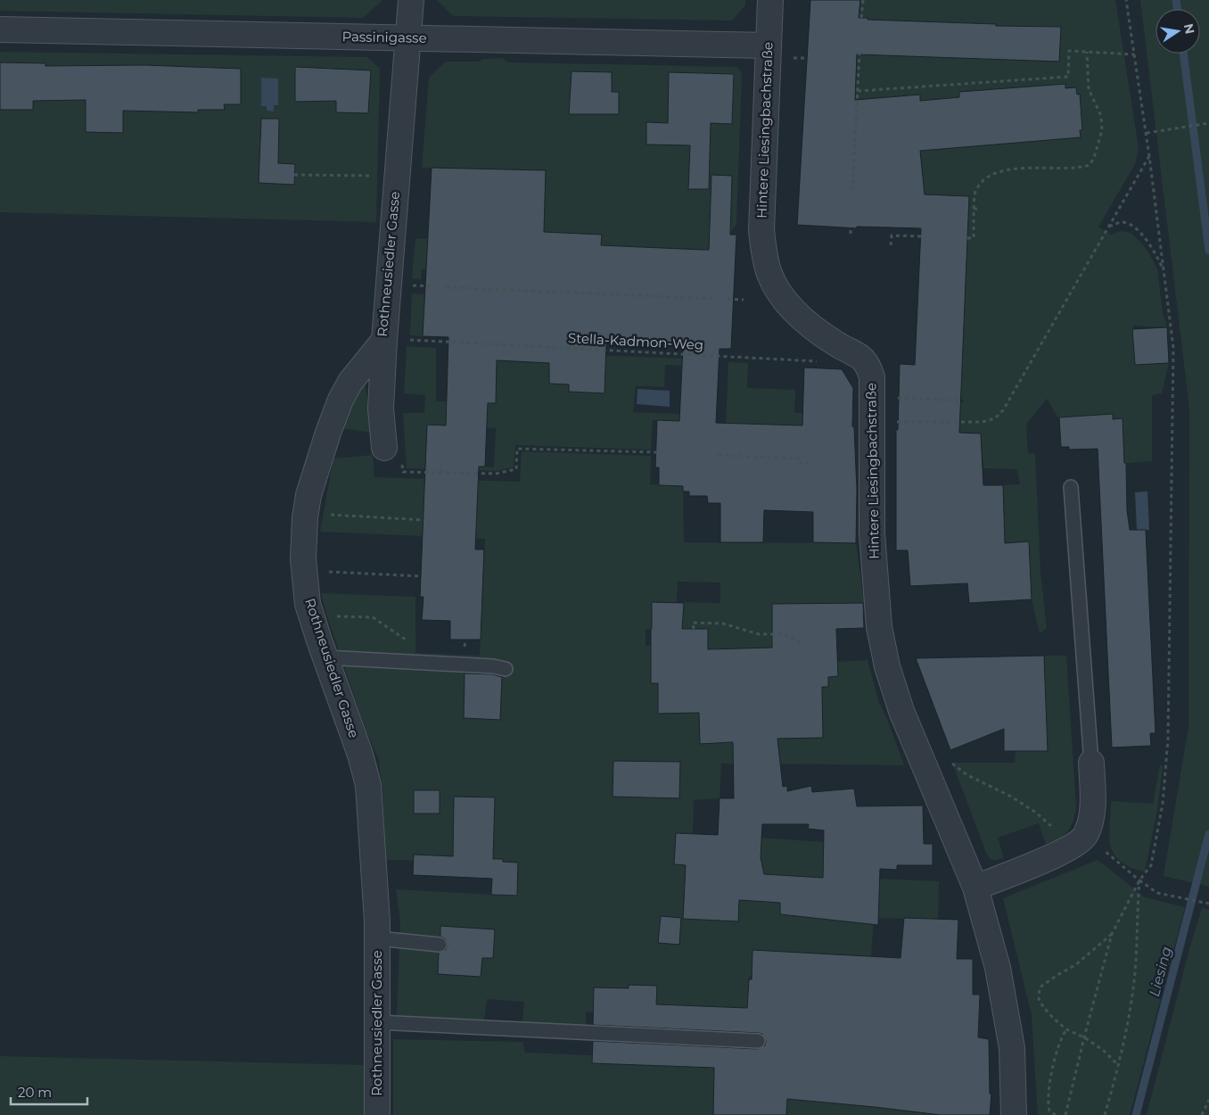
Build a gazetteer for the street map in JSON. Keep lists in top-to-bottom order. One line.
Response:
{"streets":{"street":["Passinigasse","Hintere Liesingbachstraße","Rothneusiedler Gasse"],"path":["Stella-Kadmon-Weg"]},"crossings":[["Passinigasse","Hintere Liesingbachstraße"],["Passinigasse","Rothneusiedler Gasse"],["Rothneusiedler Gasse","Stella-Kadmon-Weg"]],"water":["Liesing"],"scale_bar":"20 m","north":"right"}
